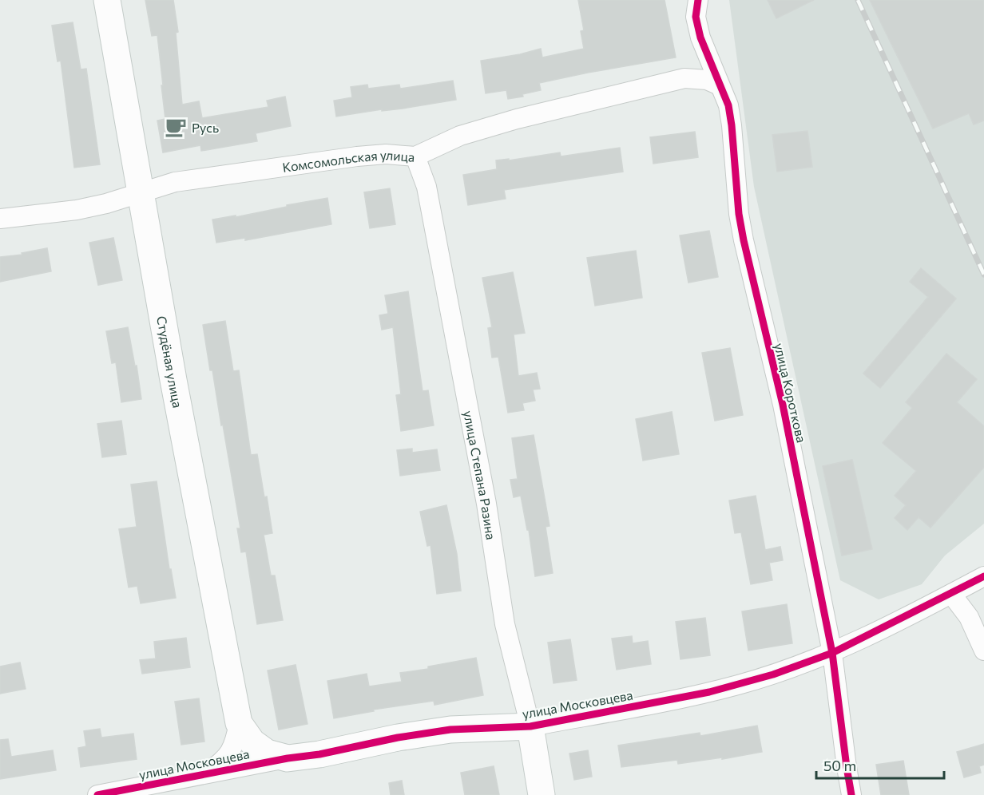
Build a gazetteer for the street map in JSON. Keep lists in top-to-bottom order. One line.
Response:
{"streets":{"street":["Комсомольская улица","Студёная улица","улица Короткова","улица Степана Разина","улица Московцева"]},"crossings":[["Комсомольская улица","Студёная улица"],["Комсомольская улица","улица Короткова"],["Комсомольская улица","улица Степана Разина"],["Студёная улица","улица Московцева"],["улица Короткова","улица Московцева"],["улица Степана Разина","улица Московцева"]],"places":{"cafe":["Русь"]},"scale_bar":"50 m"}
